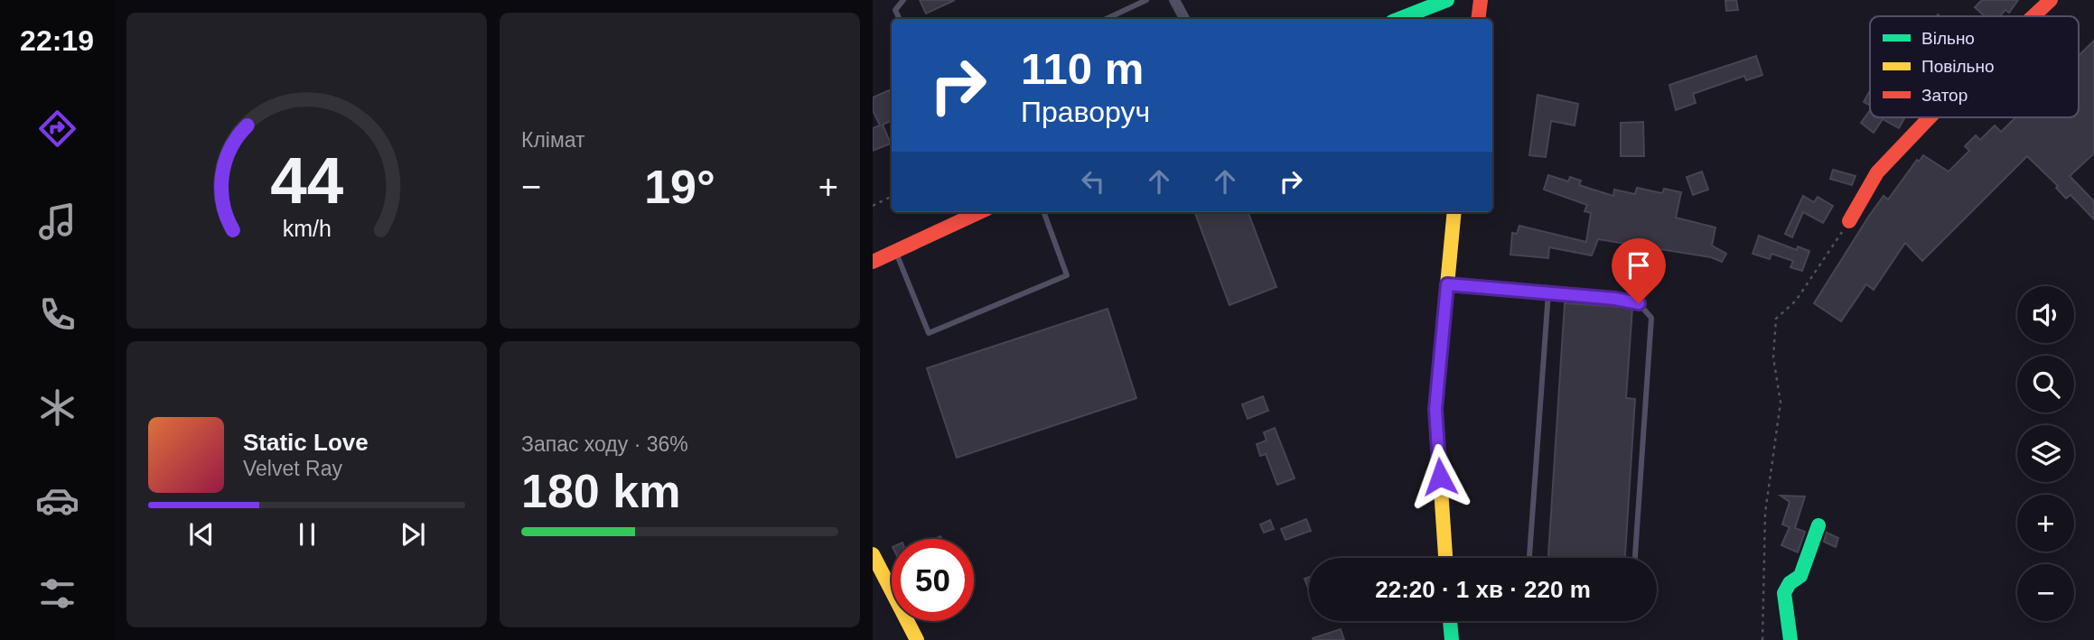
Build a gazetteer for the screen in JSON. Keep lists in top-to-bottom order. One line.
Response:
{"legend":["Вільно","Повільно","Затор"],"page":{"tabs":"22:19","tile":["Клімат",["Запас ходу · 36%","180 km"]],"turn":["110 m","Праворуч"],"heat":["−","19°","+"],"map_buttons":["+","−"],"song":["Static Love","Velvet Ray"],"limit":"50","trip":"22:20 · 1 хв · 220 m","gauge":["44","km/h"]}}
